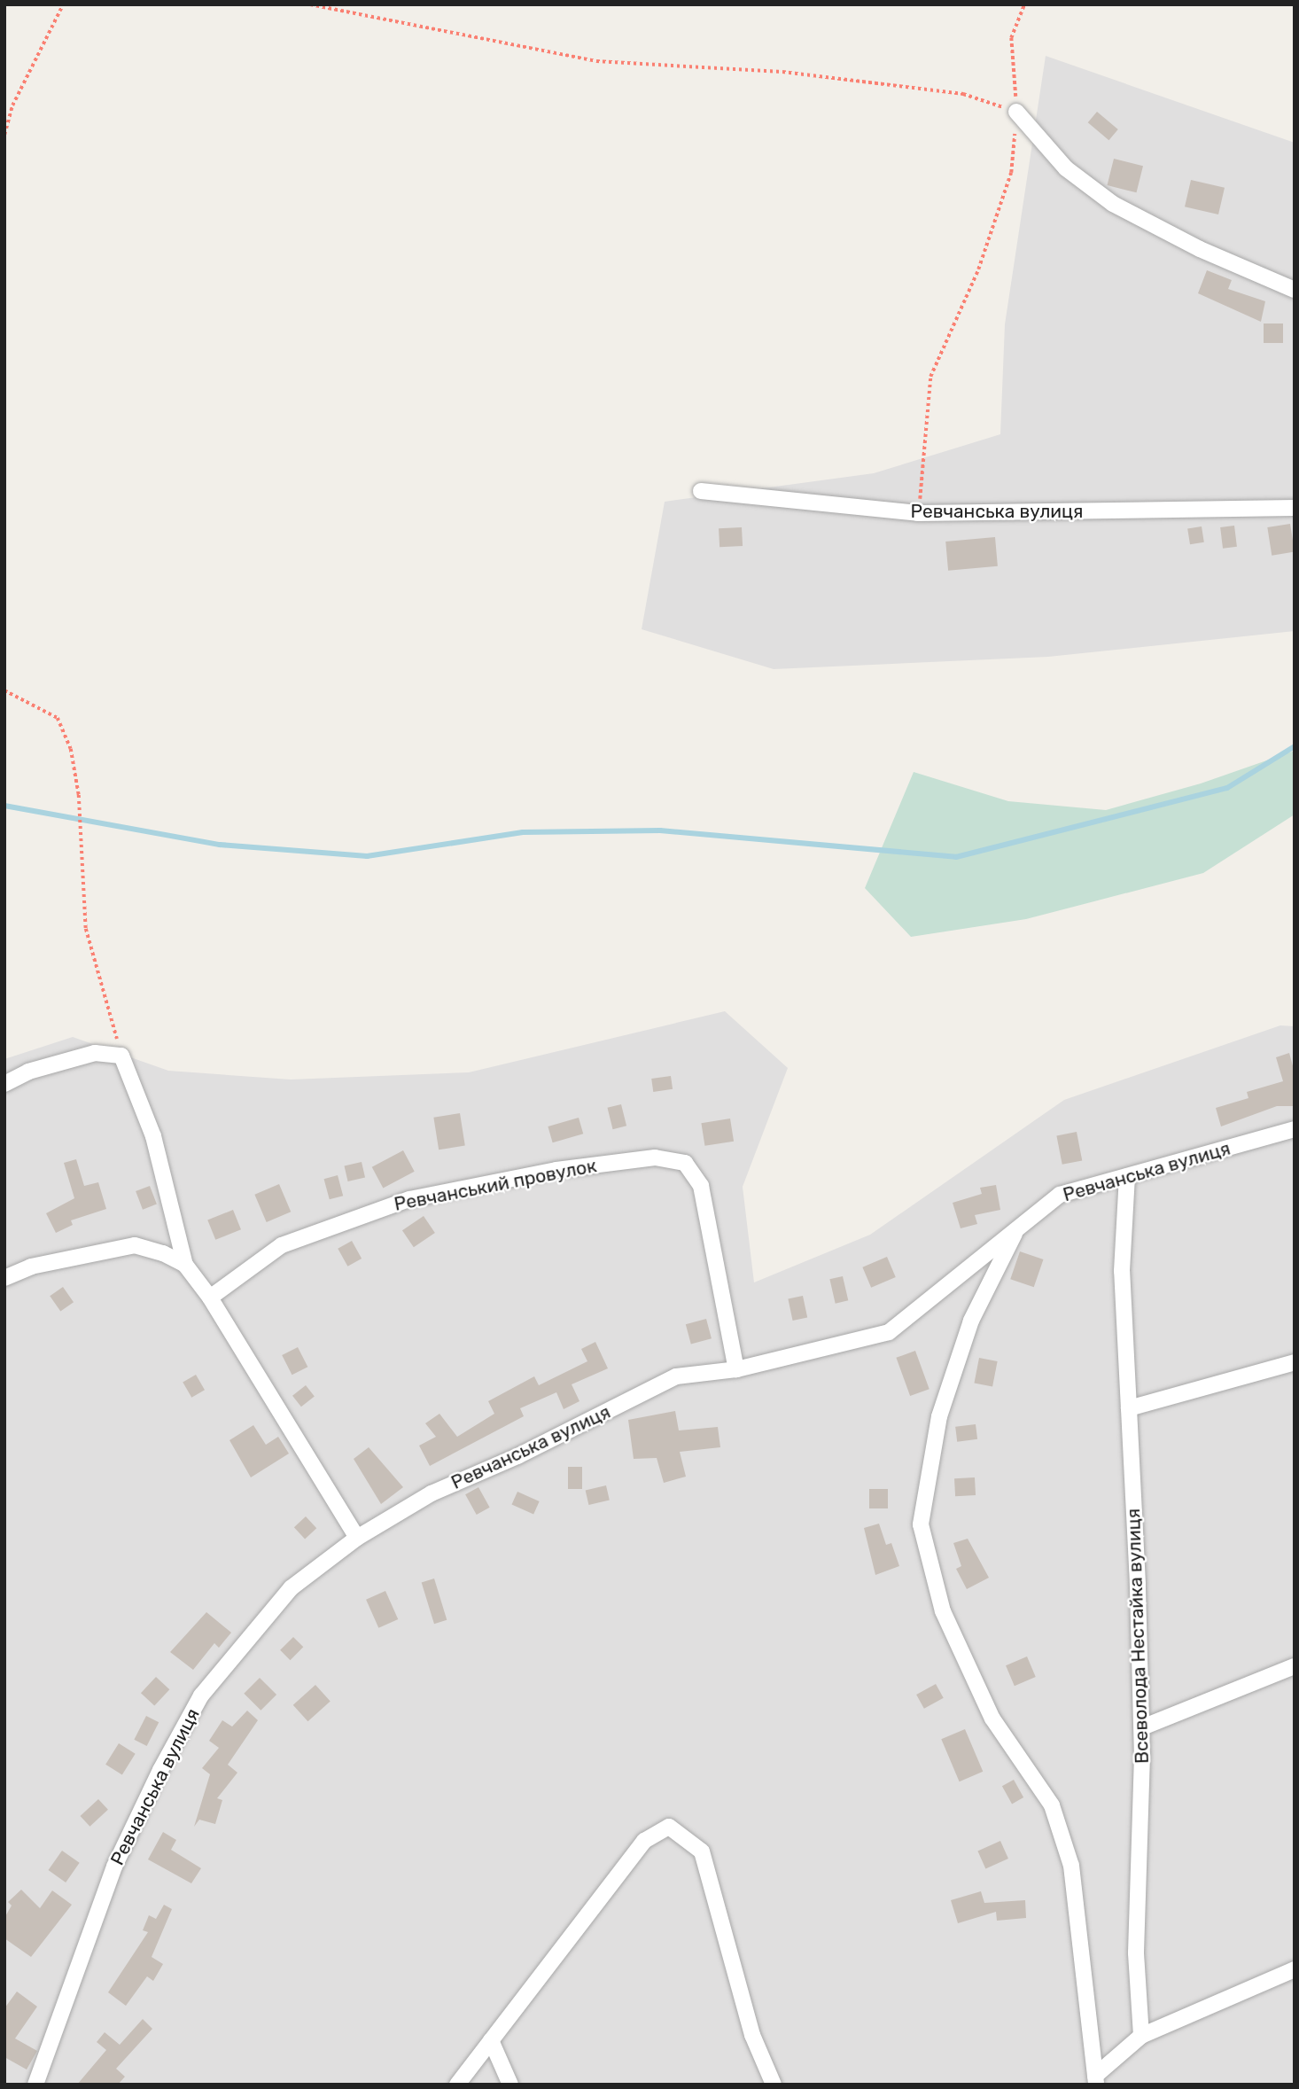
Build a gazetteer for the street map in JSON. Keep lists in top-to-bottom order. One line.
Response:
{"streets":{"street":["Ревчанська вулиця","Ревчанський провулок","Всеволода Нестайка вулиця"]},"crossings":[["Ревчанська вулиця","Ревчанський провулок"],["Ревчанська вулиця","Всеволода Нестайка вулиця"]]}
